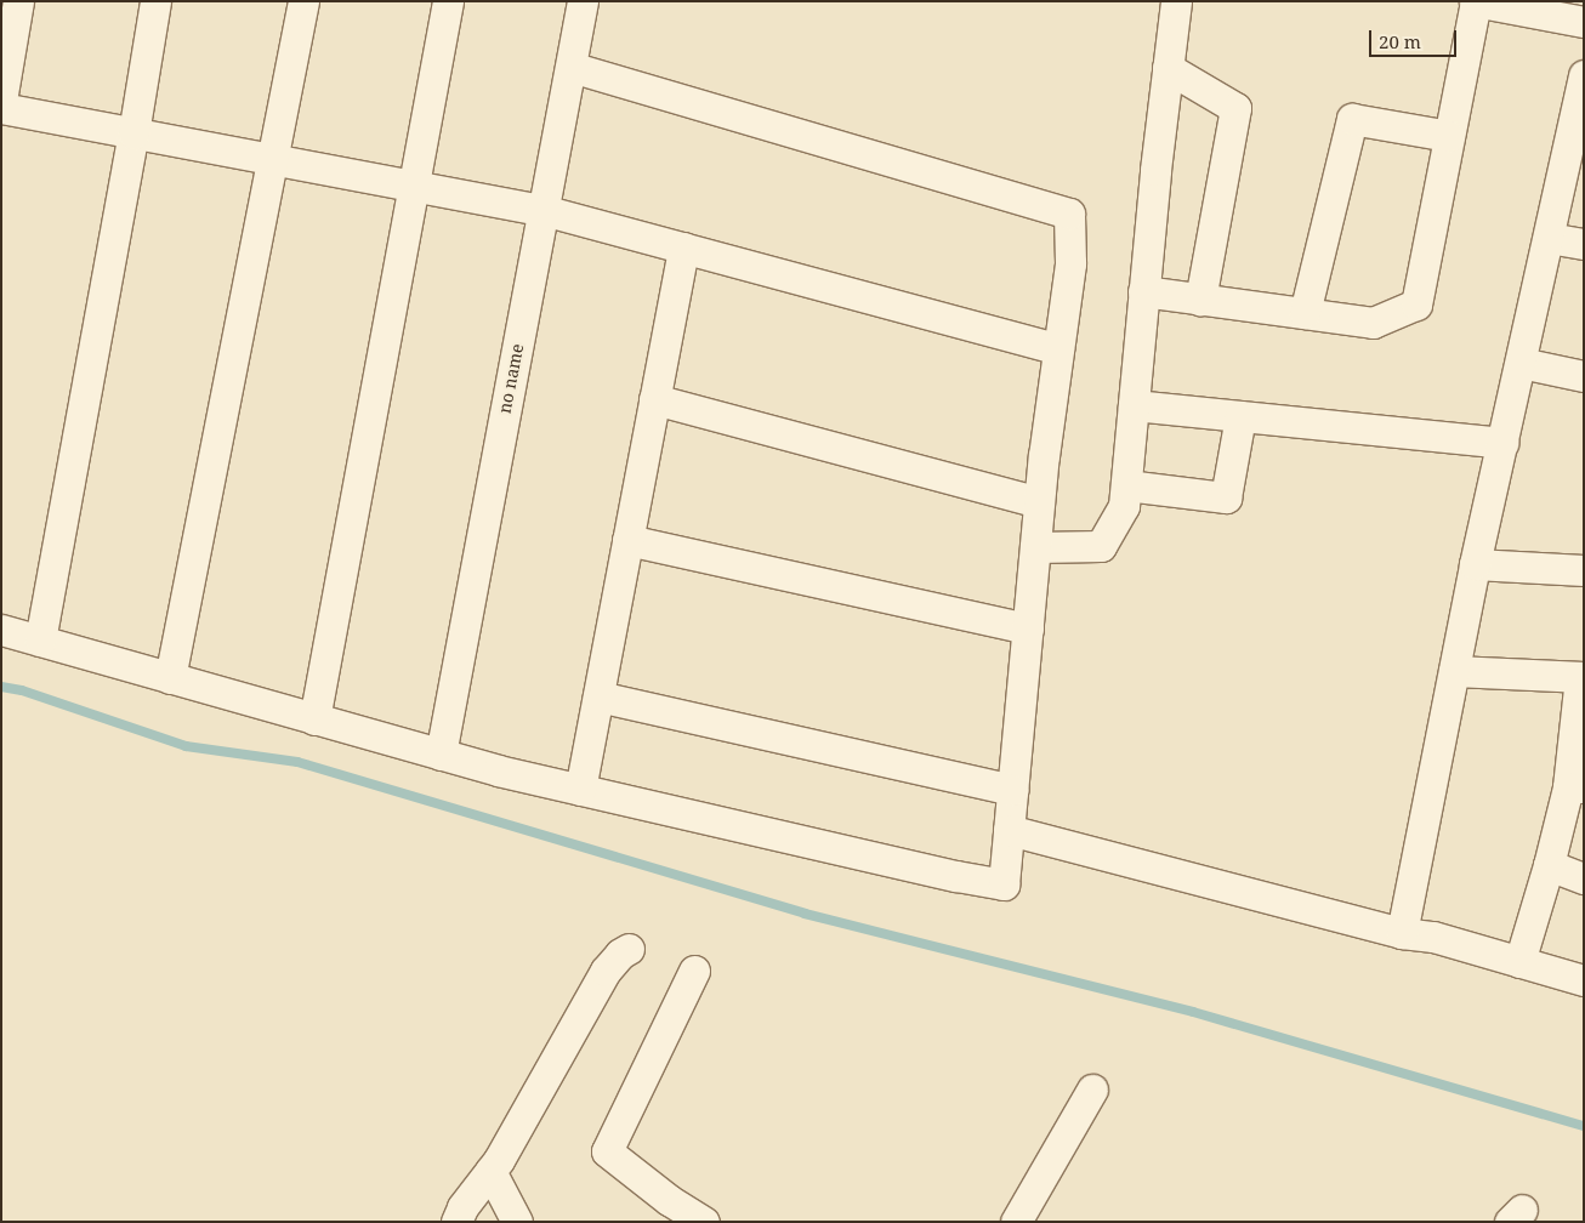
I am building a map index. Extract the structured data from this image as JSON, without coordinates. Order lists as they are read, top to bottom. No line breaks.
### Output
{"streets":{"street":["no name"]},"scale_bar":"20 m"}
